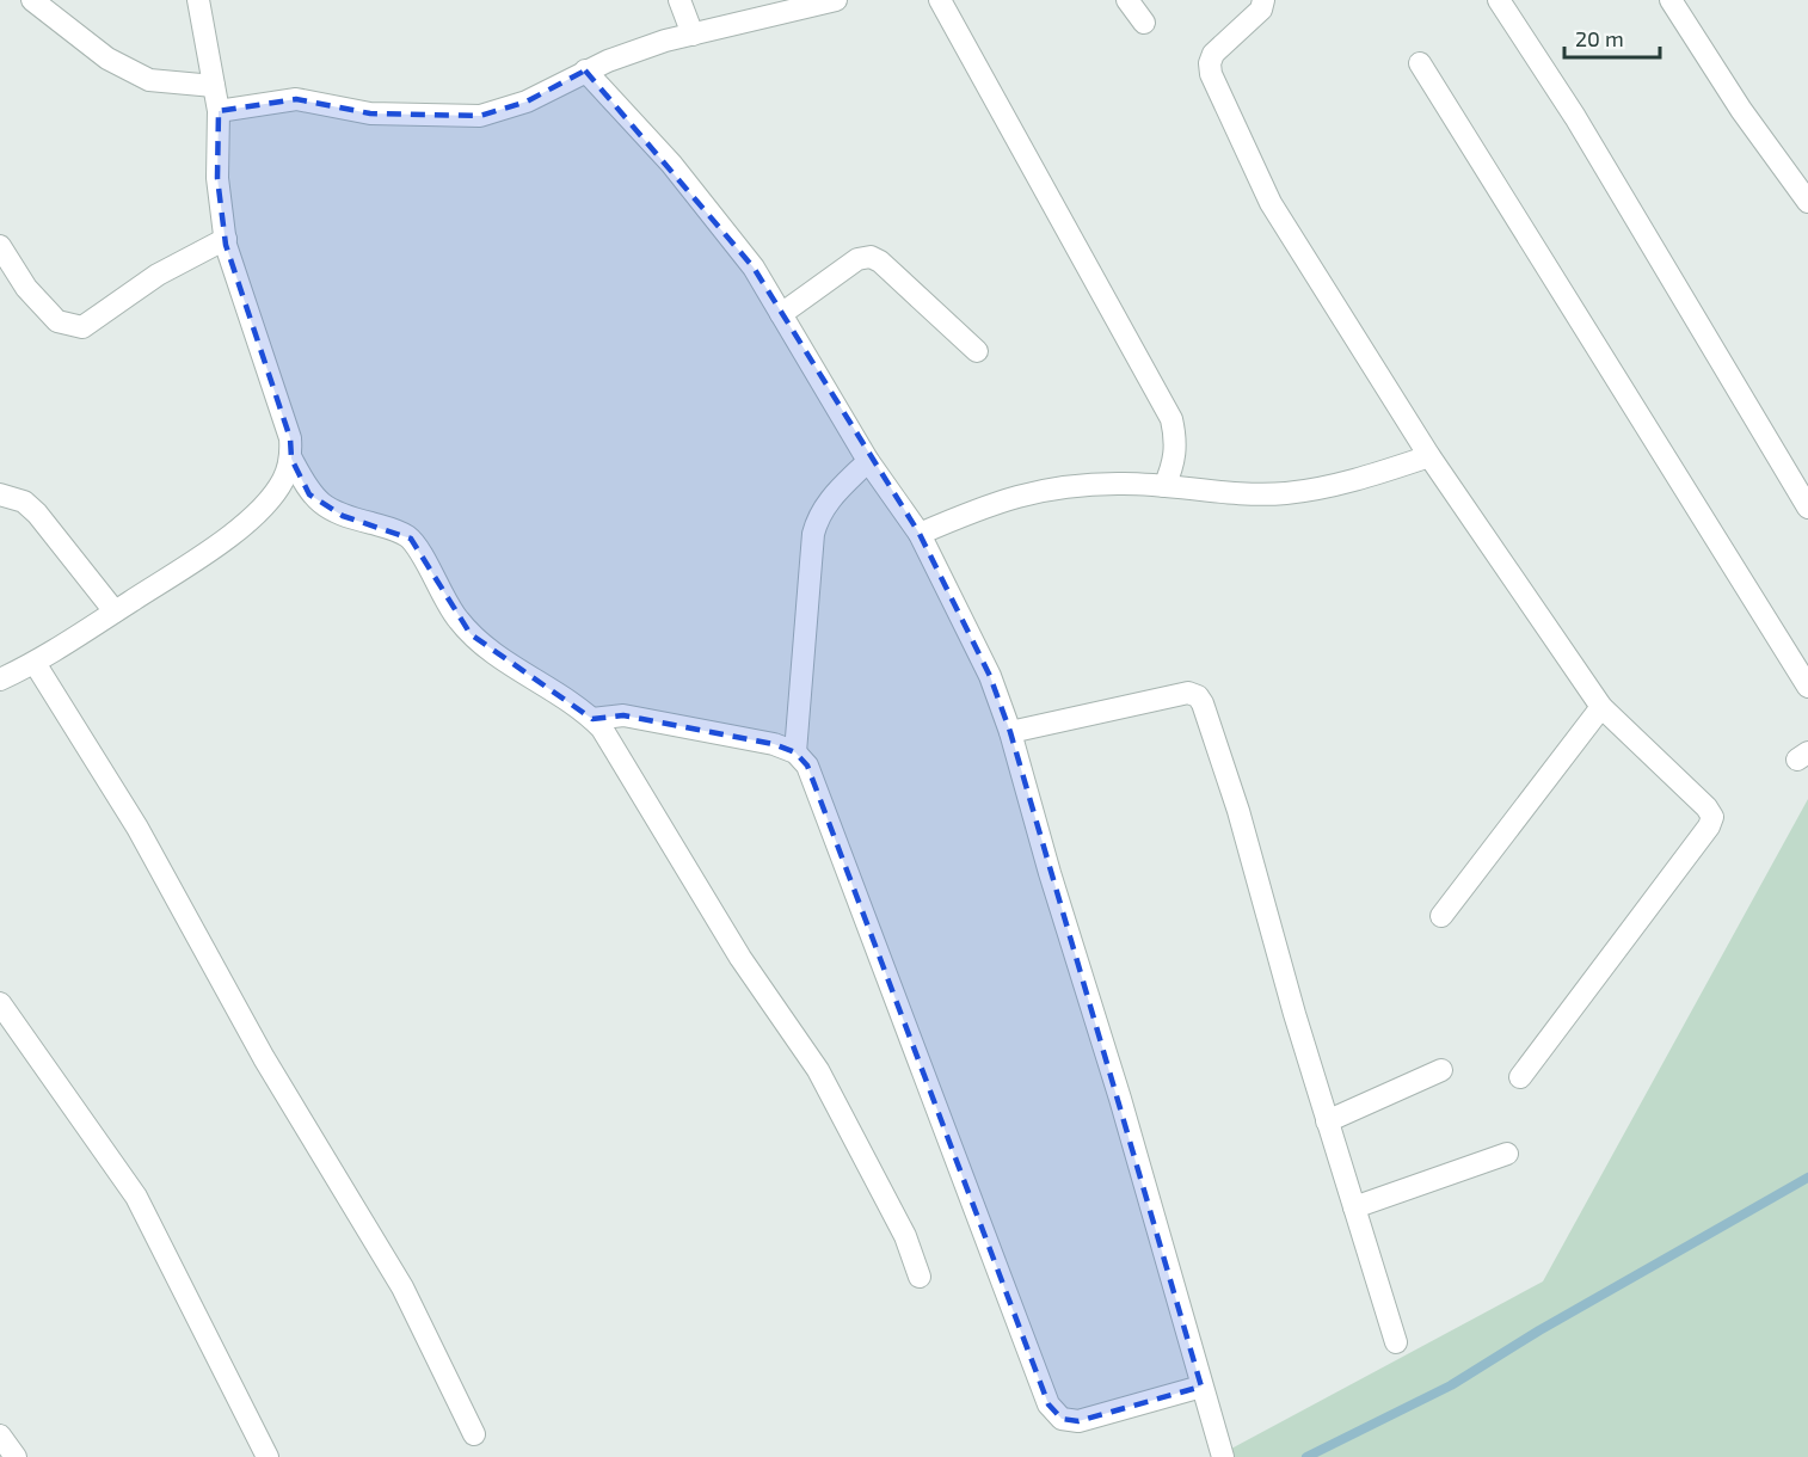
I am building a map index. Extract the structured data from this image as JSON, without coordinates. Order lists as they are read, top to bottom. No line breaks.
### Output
{"scale_bar":"20 m"}
